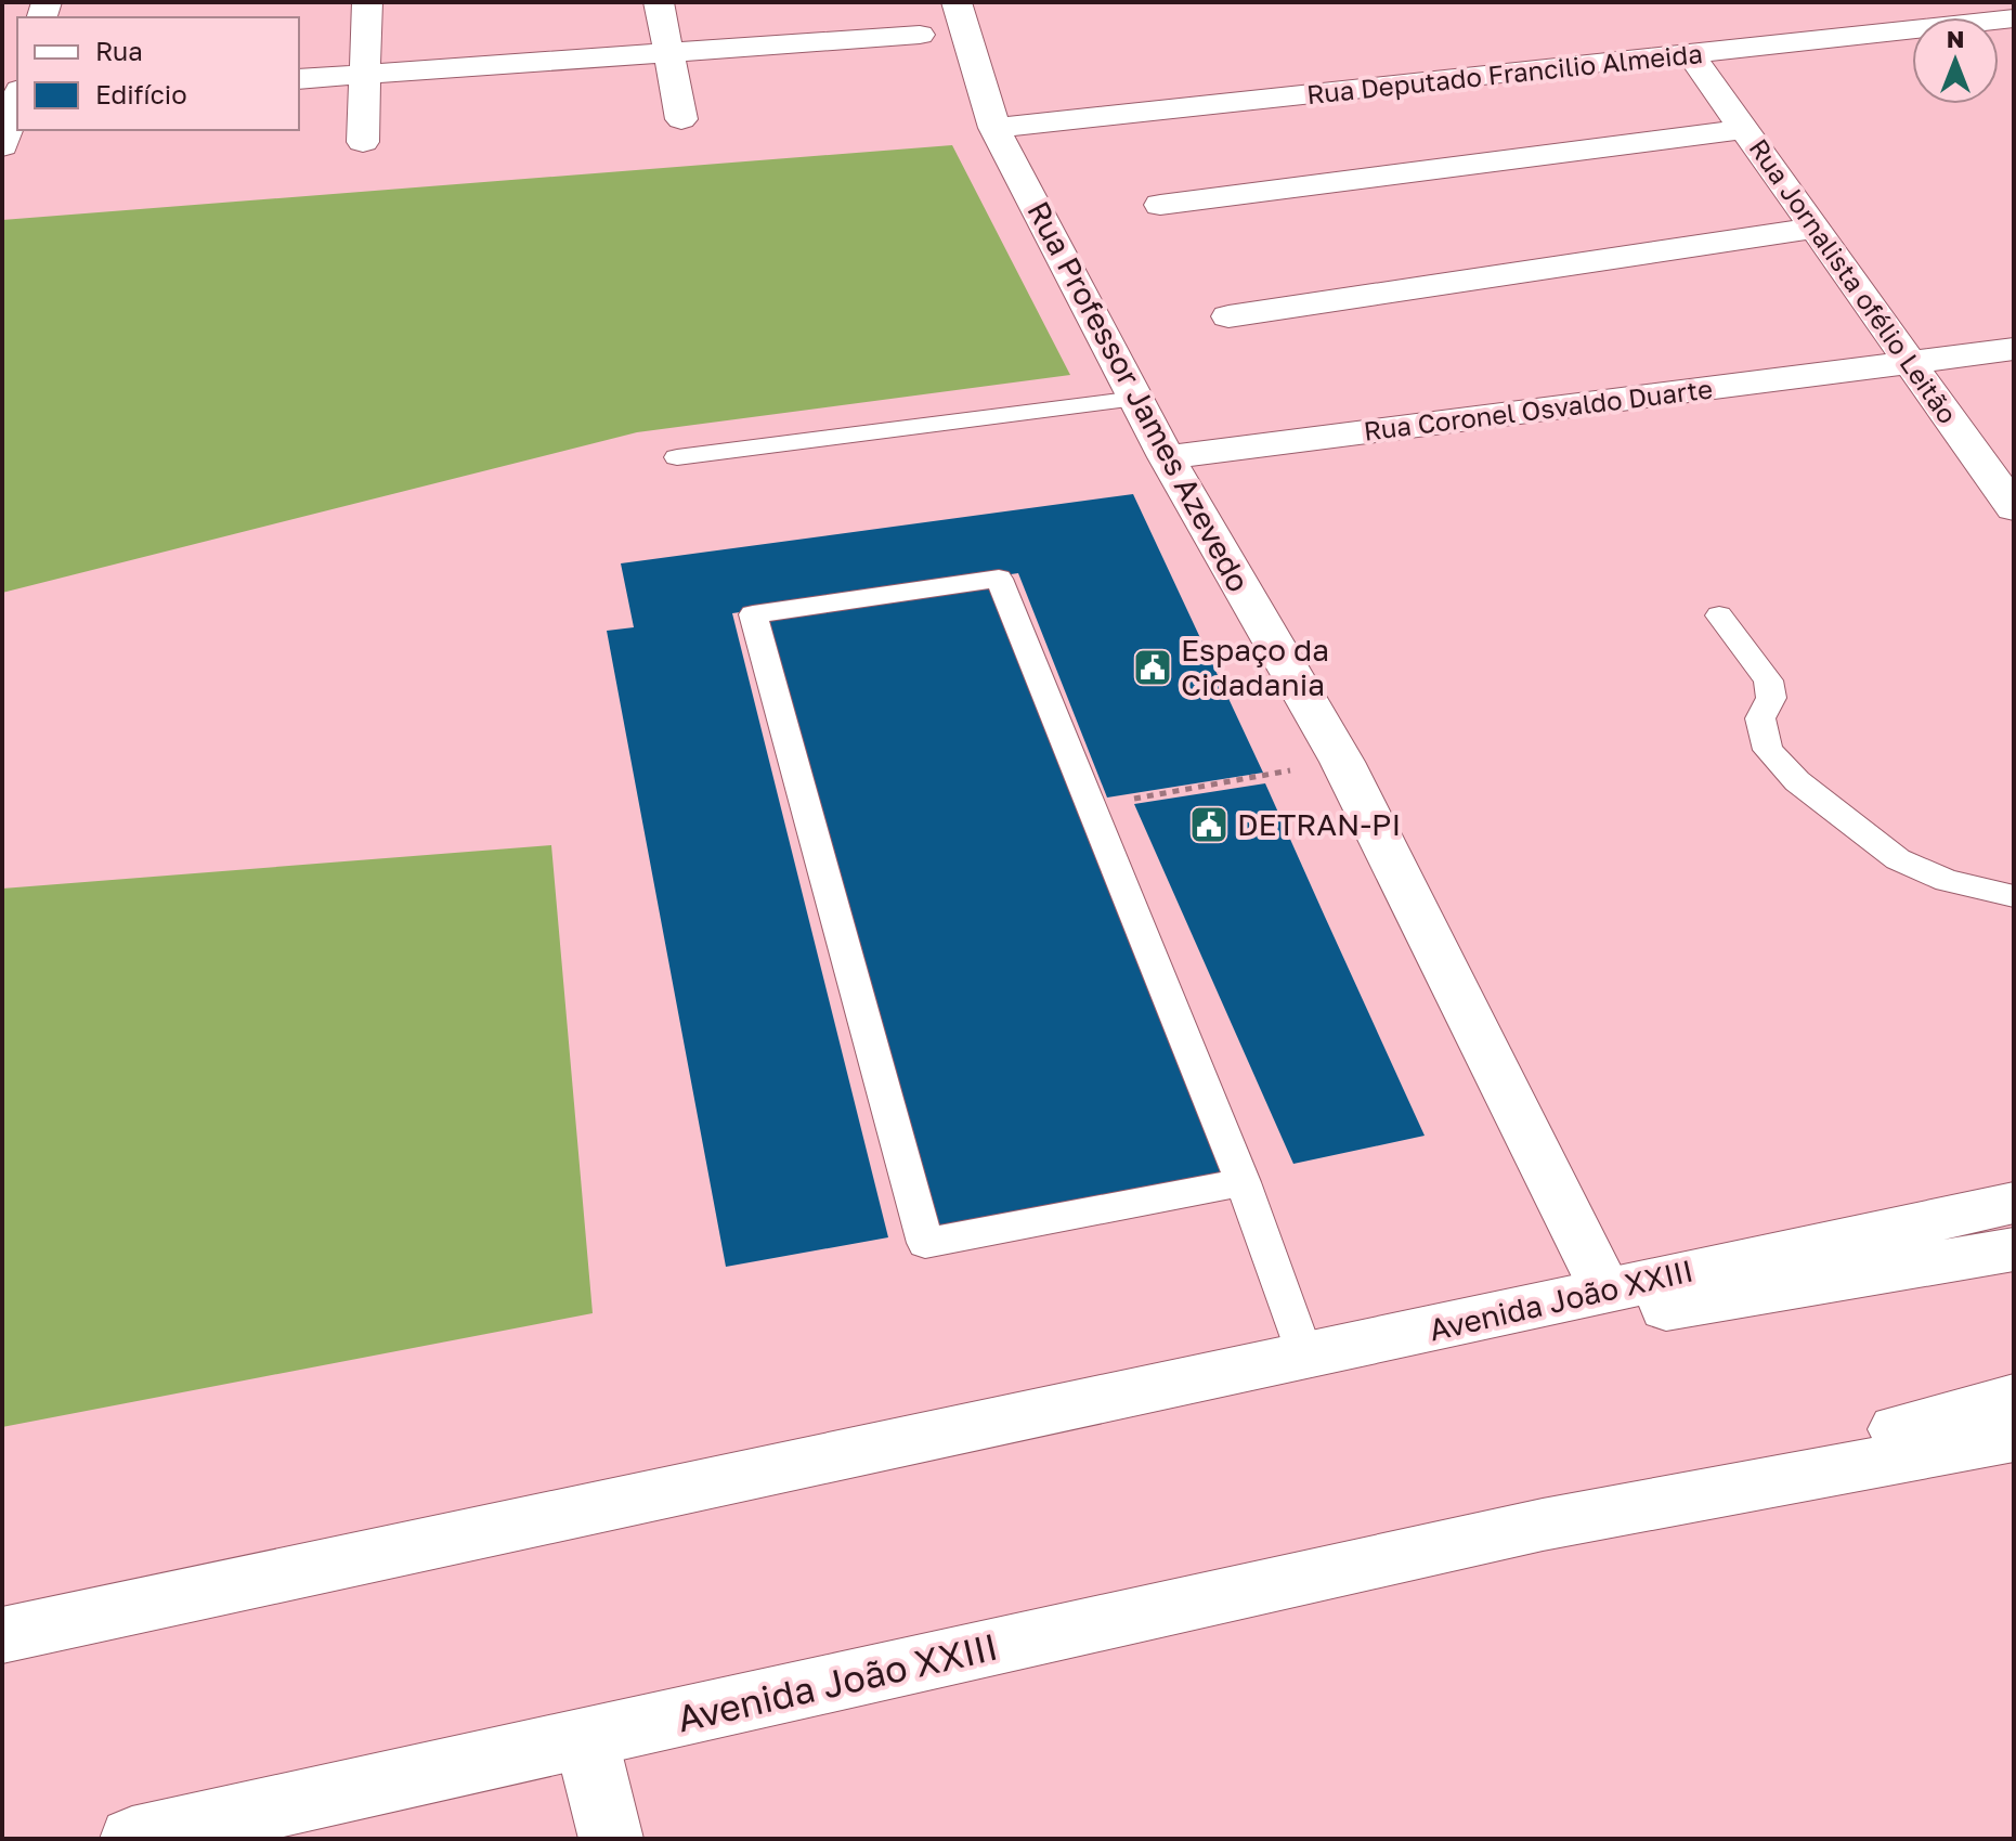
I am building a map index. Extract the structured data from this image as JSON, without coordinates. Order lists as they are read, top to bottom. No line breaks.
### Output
{"streets":{"street":["Rua Deputado Francilio Almeida","Rua Jornalista ofélio Leitão","Rua Professor James Azevedo","Rua Coronel Osvaldo Duarte","Avenida João XXIII"]},"crossings":[["Rua Deputado Francilio Almeida","Rua Jornalista ofélio Leitão"],["Rua Deputado Francilio Almeida","Rua Professor James Azevedo"],["Rua Jornalista ofélio Leitão","Rua Coronel Osvaldo Duarte"],["Rua Professor James Azevedo","Rua Coronel Osvaldo Duarte"],["Rua Professor James Azevedo","Avenida João XXIII"]],"places":{"public building":["Espaço da Cidadania","DETRAN-PI"]},"legend":["Rua","Edifício"],"north":"top"}
